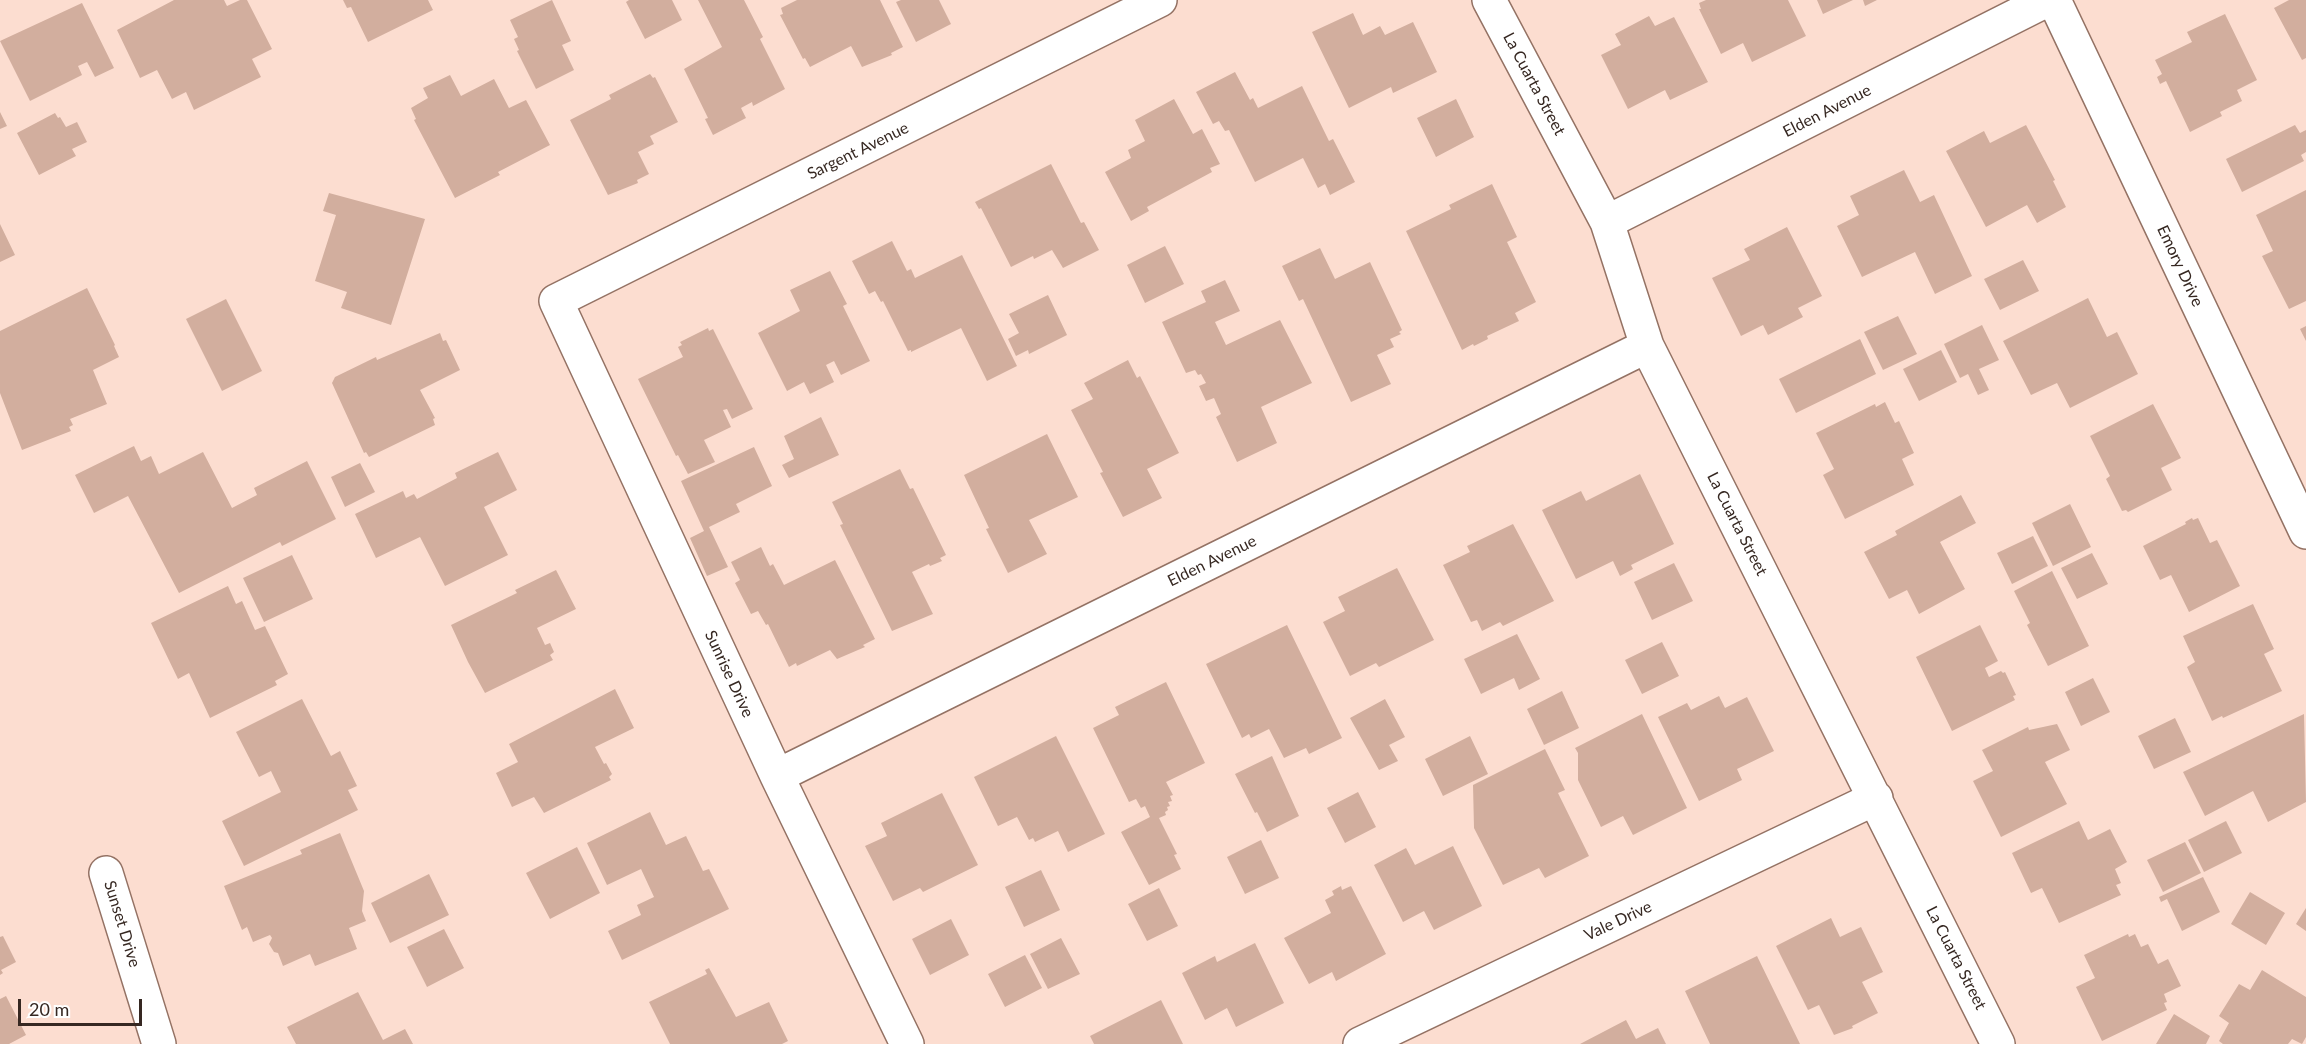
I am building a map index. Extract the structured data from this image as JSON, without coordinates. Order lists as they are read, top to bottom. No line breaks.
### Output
{"streets":{"street":["La Cuarta Street","Elden Avenue","Sargent Avenue","Emory Drive","Sunrise Drive","Vale Drive","Sunset Drive"]},"crossings":[["La Cuarta Street","Elden Avenue"],["La Cuarta Street","Vale Drive"],["Elden Avenue","Sunrise Drive"],["Sargent Avenue","Sunrise Drive"]],"scale_bar":"20 m"}
